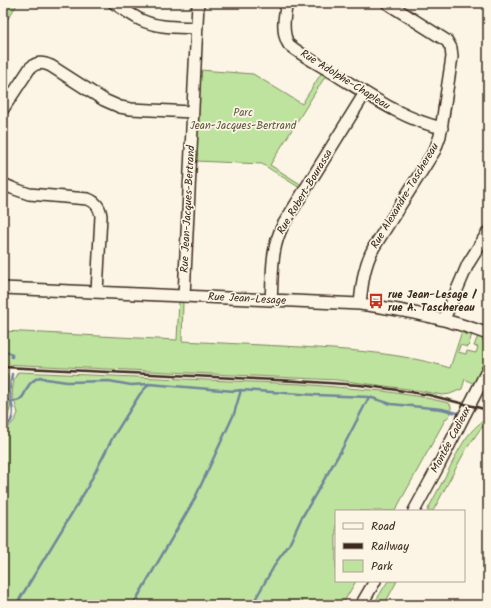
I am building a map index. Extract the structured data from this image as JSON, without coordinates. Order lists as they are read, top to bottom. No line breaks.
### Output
{"streets":{"street":["Rue Adolphe-Chapleau","Rue Robert-Bourassa","Rue Alexandre-Taschereau","Rue Jean-Jacques-Bertrand","Rue Jean-Lesage","Montée Cadieux"]},"crossings":[["Rue Adolphe-Chapleau","Rue Robert-Bourassa"],["Rue Adolphe-Chapleau","Rue Alexandre-Taschereau"],["Rue Robert-Bourassa","Rue Jean-Lesage"],["Rue Alexandre-Taschereau","Rue Jean-Lesage"],["Rue Jean-Jacques-Bertrand","Rue Jean-Lesage"]],"parks":["Parc Jean-Jacques-Bertrand"],"places":{"bus stop":["rue Jean-Lesage / rue A. Taschereau"]},"legend":["Road","Railway","Park"]}
